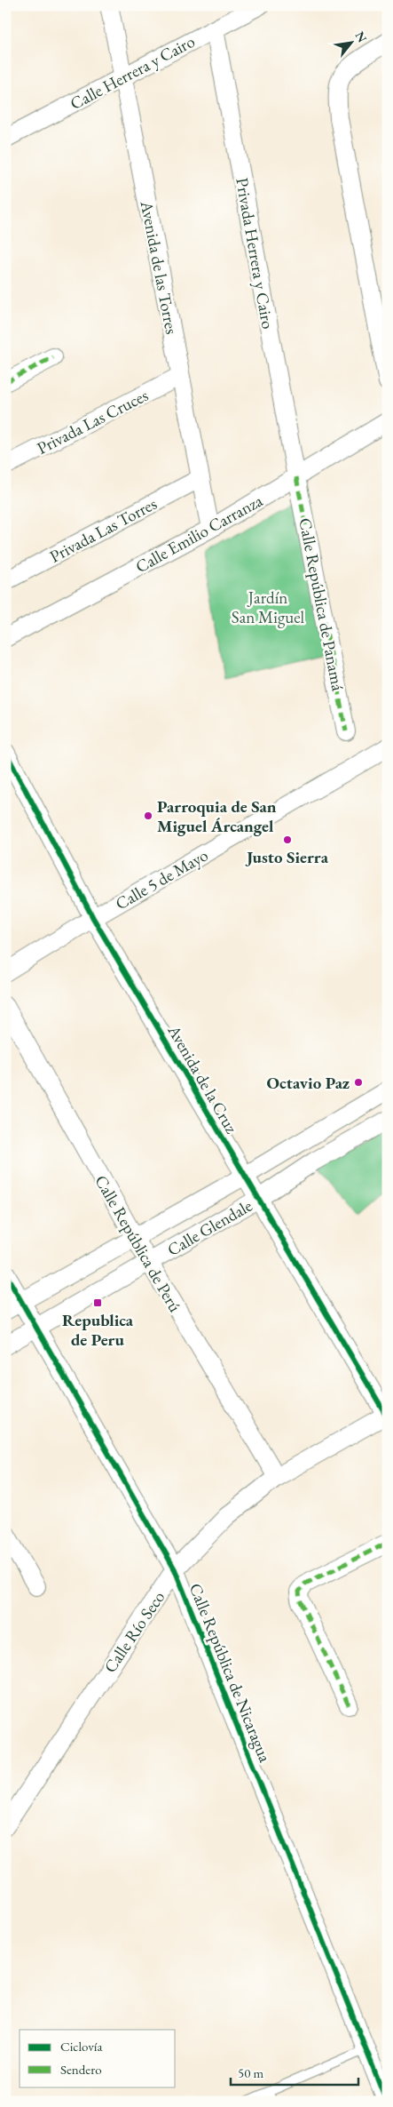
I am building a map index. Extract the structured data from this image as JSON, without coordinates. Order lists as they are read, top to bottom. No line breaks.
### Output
{"streets":{"street":["Calle Herrera y Cairo","Privada Herrera y Cairo","Avenida de las Torres","Privada Las Cruces","Privada Las Torres","Calle Emilio Carranza","Calle República de Panamá","Calle 5 de Mayo","Avenida de la Cruz","Calle Glendale","Calle República de Perú","Calle Río Seco","Calle República de Nicaragua"]},"crossings":[["Calle Herrera y Cairo","Privada Herrera y Cairo"],["Calle Herrera y Cairo","Avenida de las Torres"],["Privada Herrera y Cairo","Calle Emilio Carranza"],["Privada Herrera y Cairo","Calle República de Panamá"],["Avenida de las Torres","Privada Las Cruces"],["Avenida de las Torres","Privada Las Torres"],["Avenida de las Torres","Calle Emilio Carranza"],["Calle Emilio Carranza","Calle República de Panamá"],["Calle 5 de Mayo","Avenida de la Cruz"],["Avenida de la Cruz","Calle Glendale"],["Avenida de la Cruz","Calle Río Seco"],["Calle Glendale","Calle República de Perú"],["Calle Glendale","Calle República de Nicaragua"],["Calle República de Perú","Calle Río Seco"],["Calle Río Seco","Calle República de Nicaragua"]],"parks":["Jardín San Miguel"],"places":{"other":["Parroquia de San Miguel Árcangel","Justo Sierra","Octavio Paz"],"transit":["Republica de Peru"]},"legend":["Ciclovía","Sendero"],"scale_bar":"50 m","north":"top right"}
